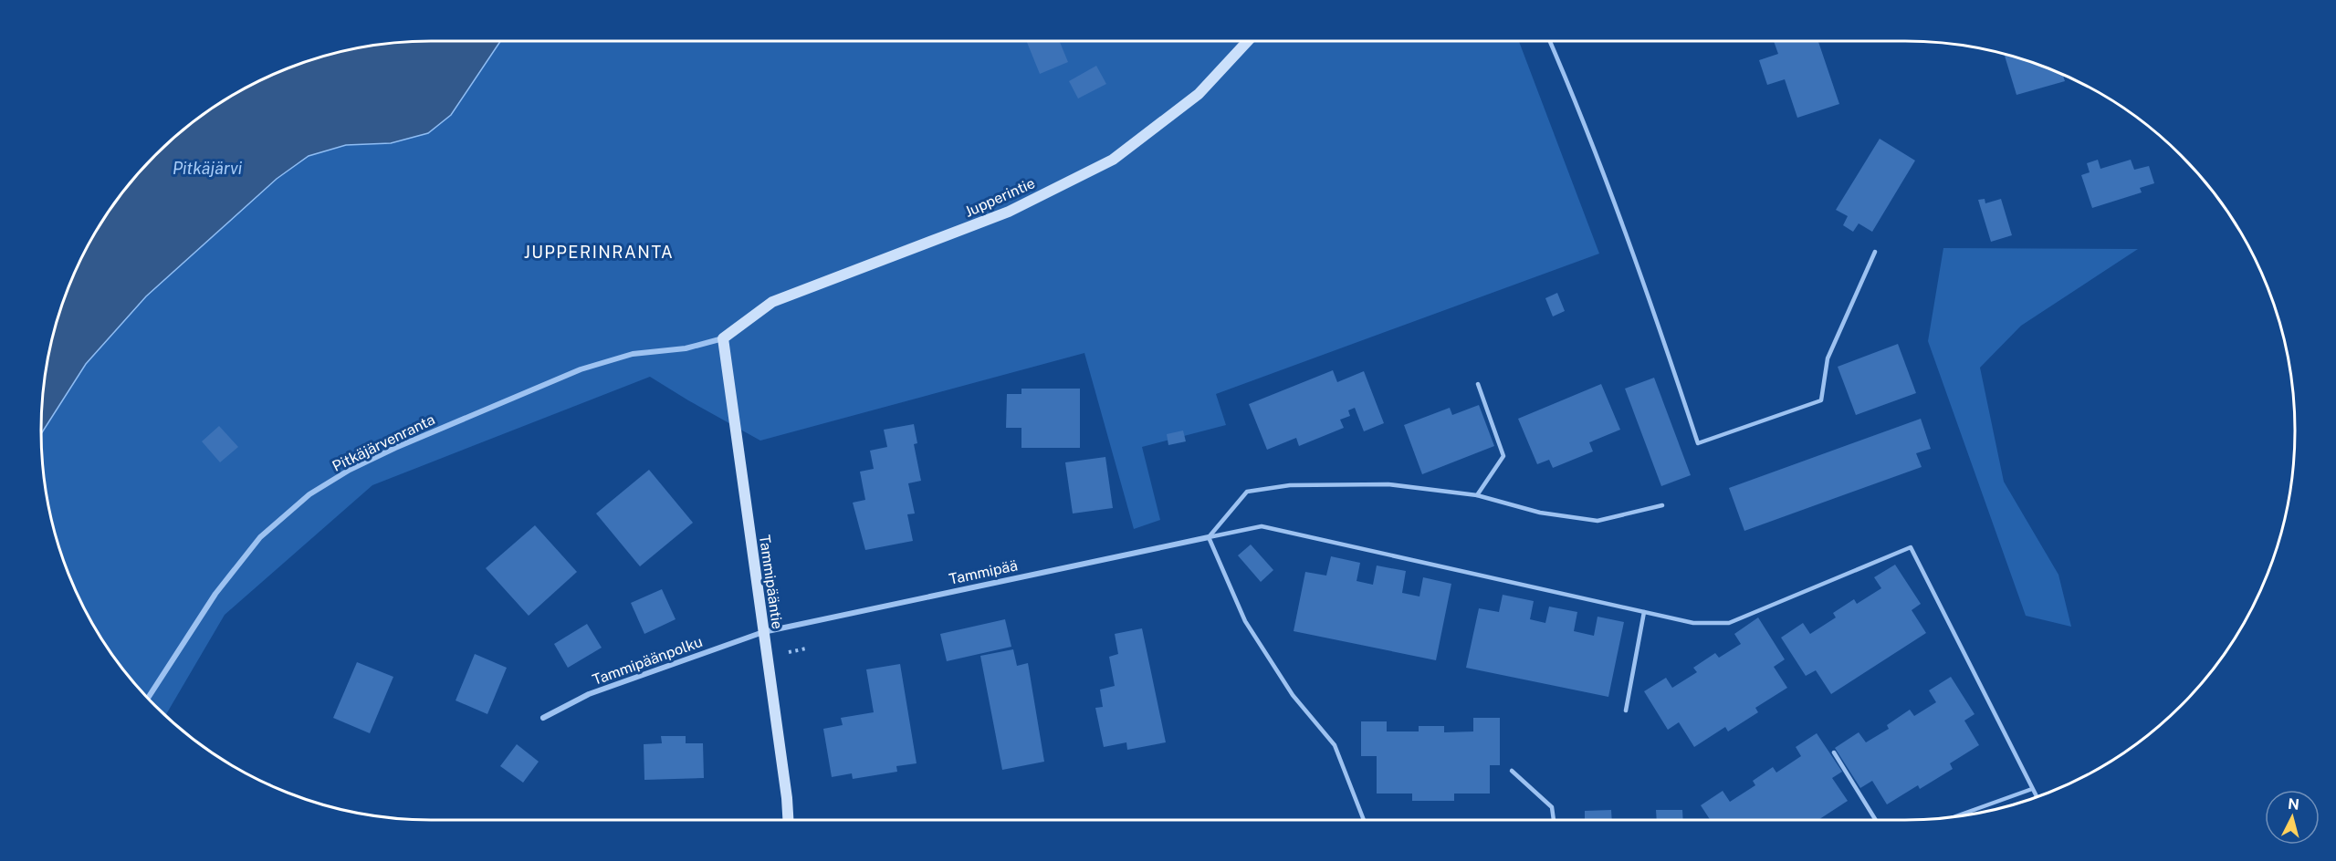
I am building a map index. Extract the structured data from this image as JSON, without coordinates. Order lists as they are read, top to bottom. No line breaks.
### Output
{"streets":{"street":["Jupperintie","Pitkäjärvenranta","Tammipää","Tammipääntie","Tammipäänpolku"]},"crossings":[["Jupperintie","Pitkäjärvenranta"],["Jupperintie","Tammipääntie"],["Pitkäjärvenranta","Tammipääntie"],["Tammipää","Tammipääntie"],["Tammipää","Tammipäänpolku"],["Tammipääntie","Tammipäänpolku"]],"districts":["JUPPERINRANTA"],"water":["Pitkäjärvi"],"north":"top"}
